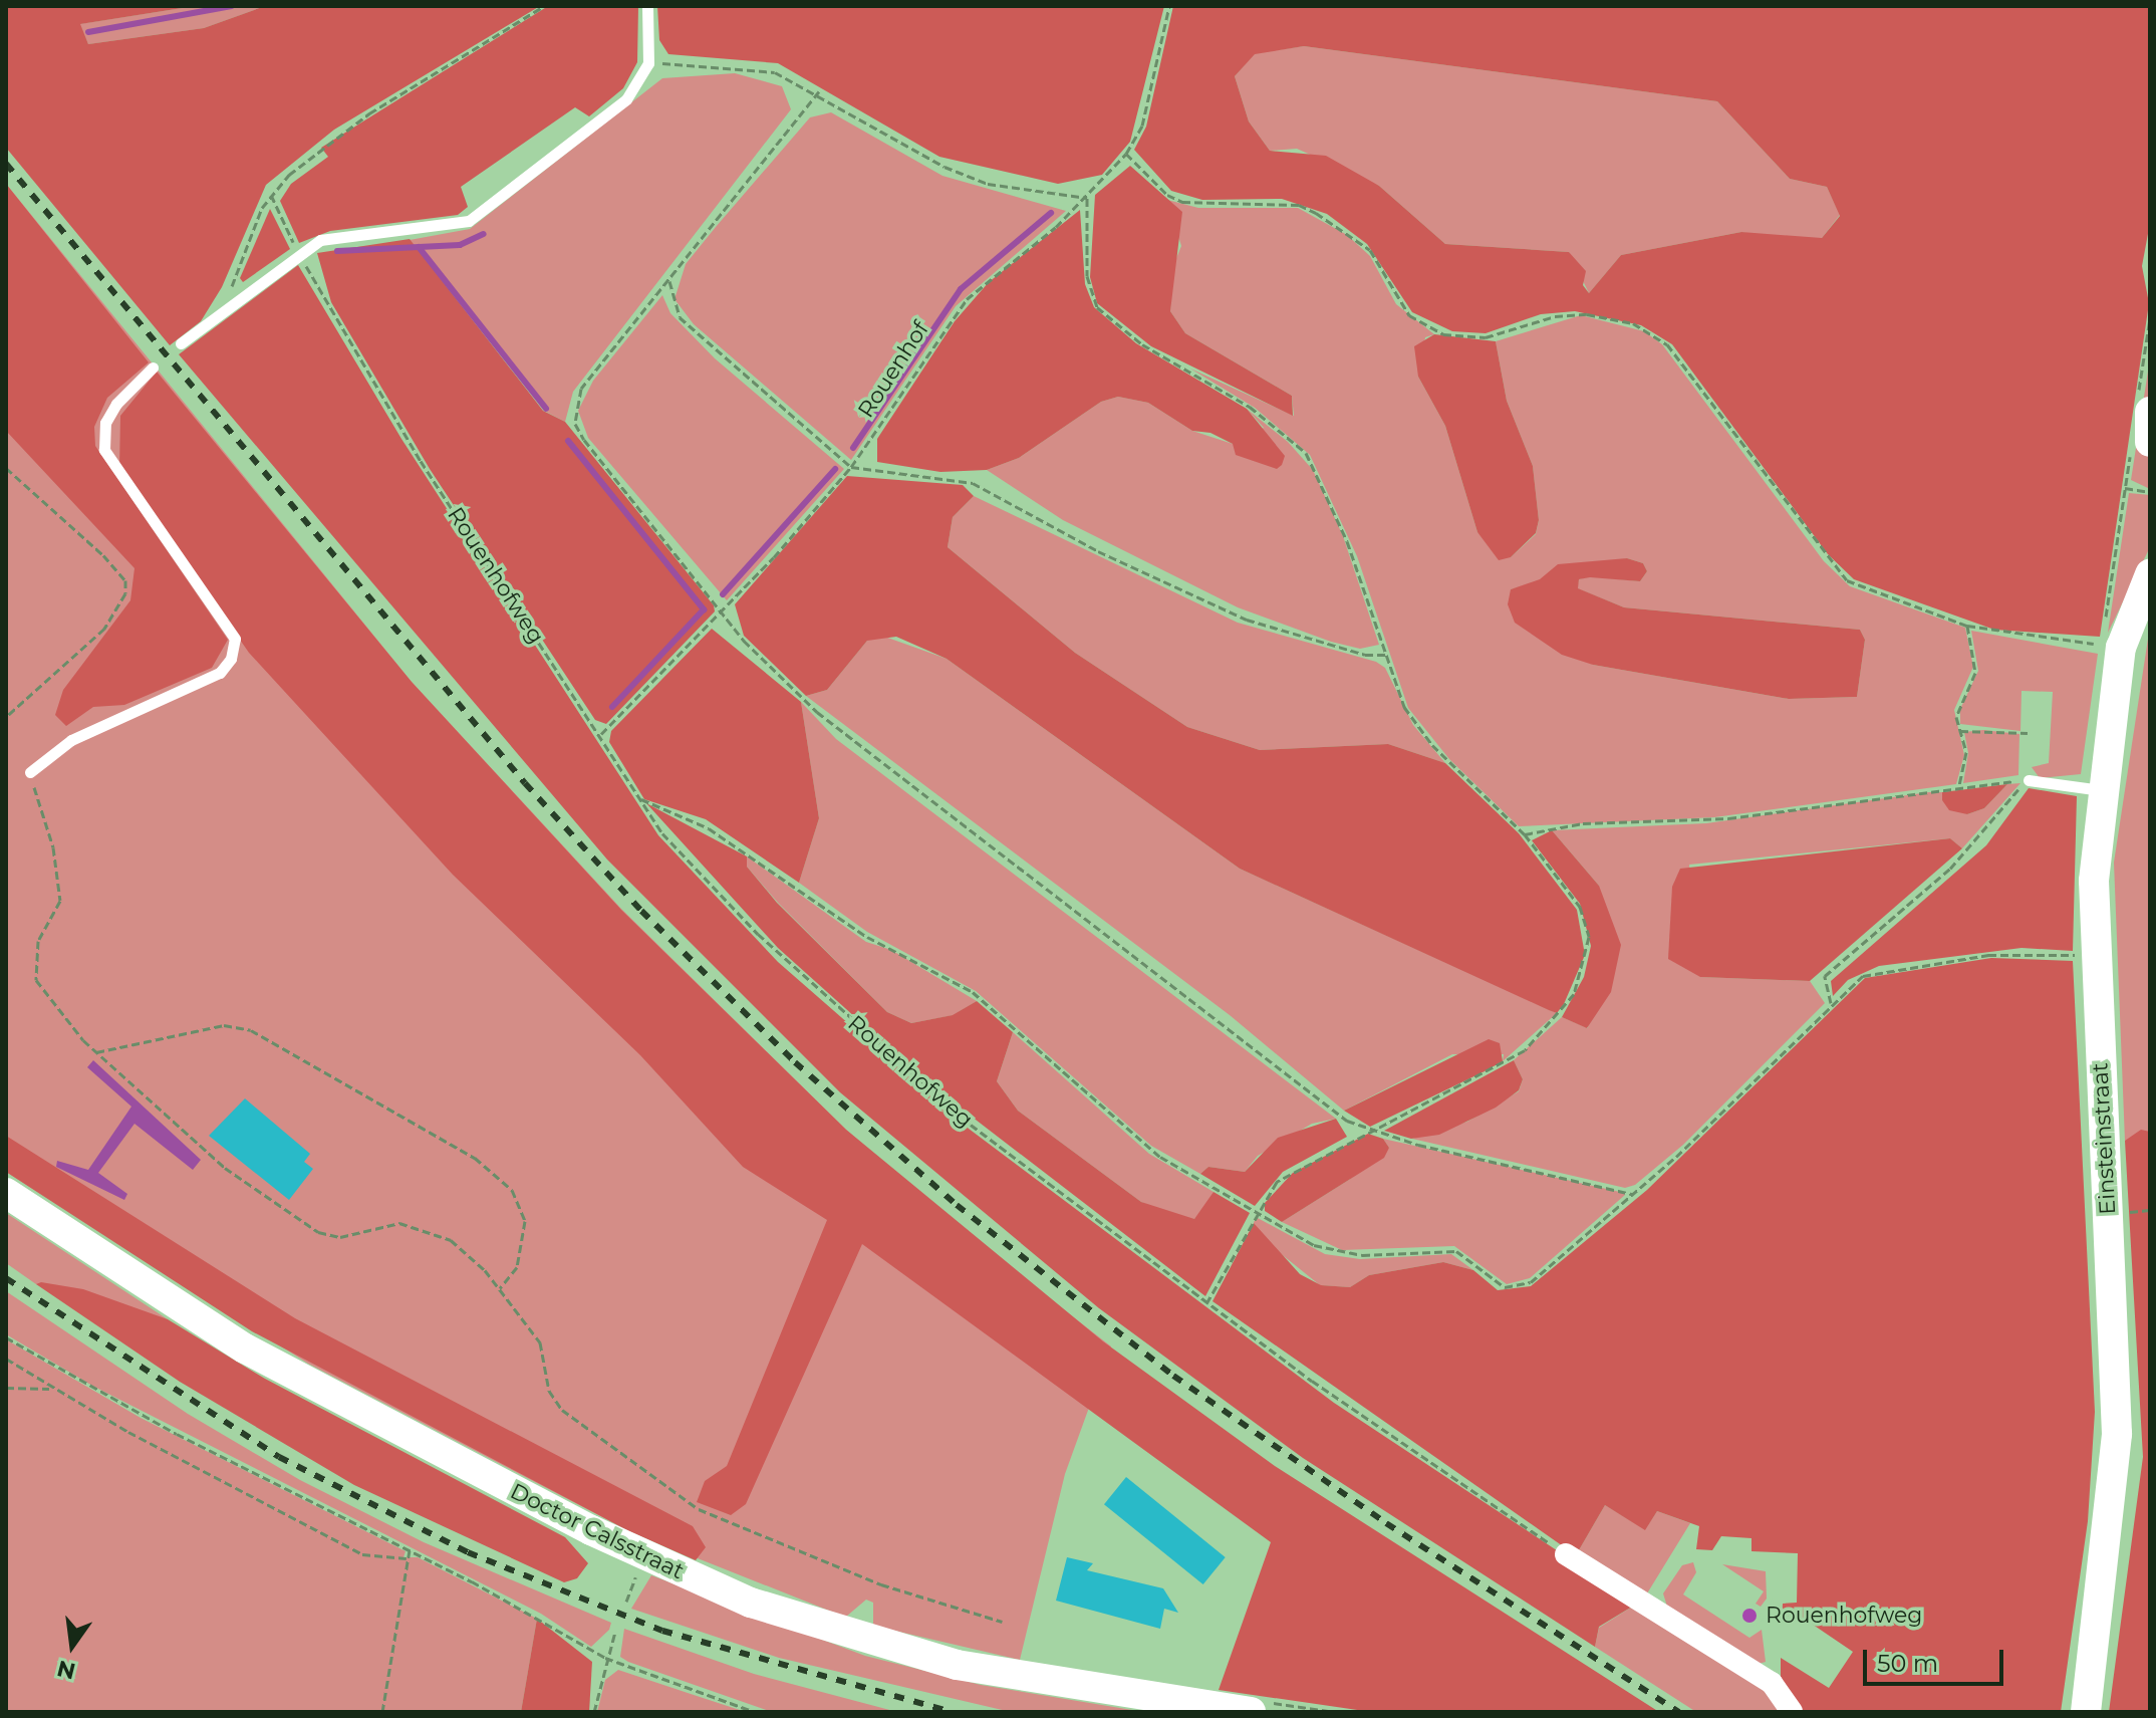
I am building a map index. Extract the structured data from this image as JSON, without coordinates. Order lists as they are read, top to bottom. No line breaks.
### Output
{"streets":{"street":["Einsteinstraat","Doctor Calsstraat"],"path":["Rouenhof","Rouenhofweg"]},"crossings":[["Rouenhof","Rouenhofweg"]],"places":["Rouenhofweg"],"scale_bar":"50 m","north":"bottom"}
